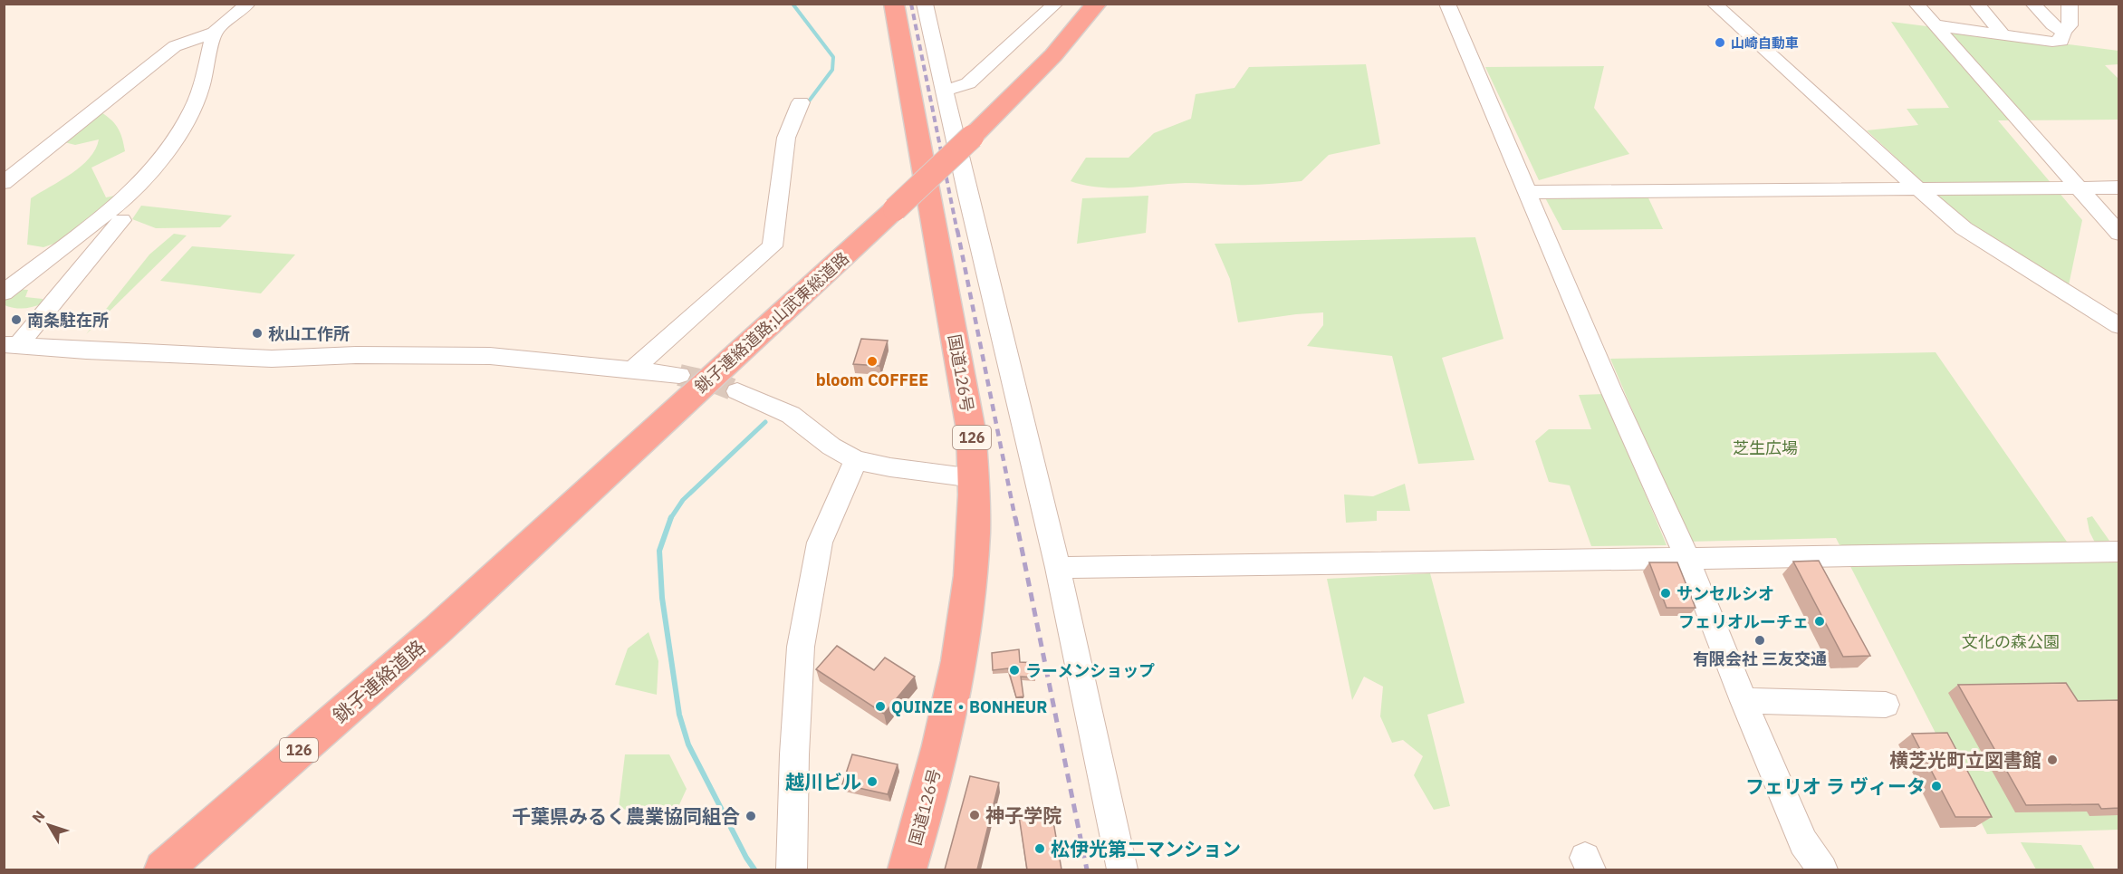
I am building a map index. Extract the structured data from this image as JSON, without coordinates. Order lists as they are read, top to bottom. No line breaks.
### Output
{"streets":{"highway":["銚子連絡道路;山武東総道路","国道126号","126","銚子連絡道路"]},"crossings":[["銚子連絡道路;山武東総道路","銚子連絡道路"]],"parks":["芝生広場","文化の森公園"],"places":["山崎自動車","南条駐在所","秋山工作所","bloom COFFEE","サンセルシオ","フェリオルーチェ","有限会社 三友交通","ラーメンショップ","QUINZE・BONHEUR","横芝光町立図書館","越川ビル","フェリオ ラ ヴィータ","神子学院","千葉県みるく農業協同組合","松伊光第二マンション"],"north":"top left"}
